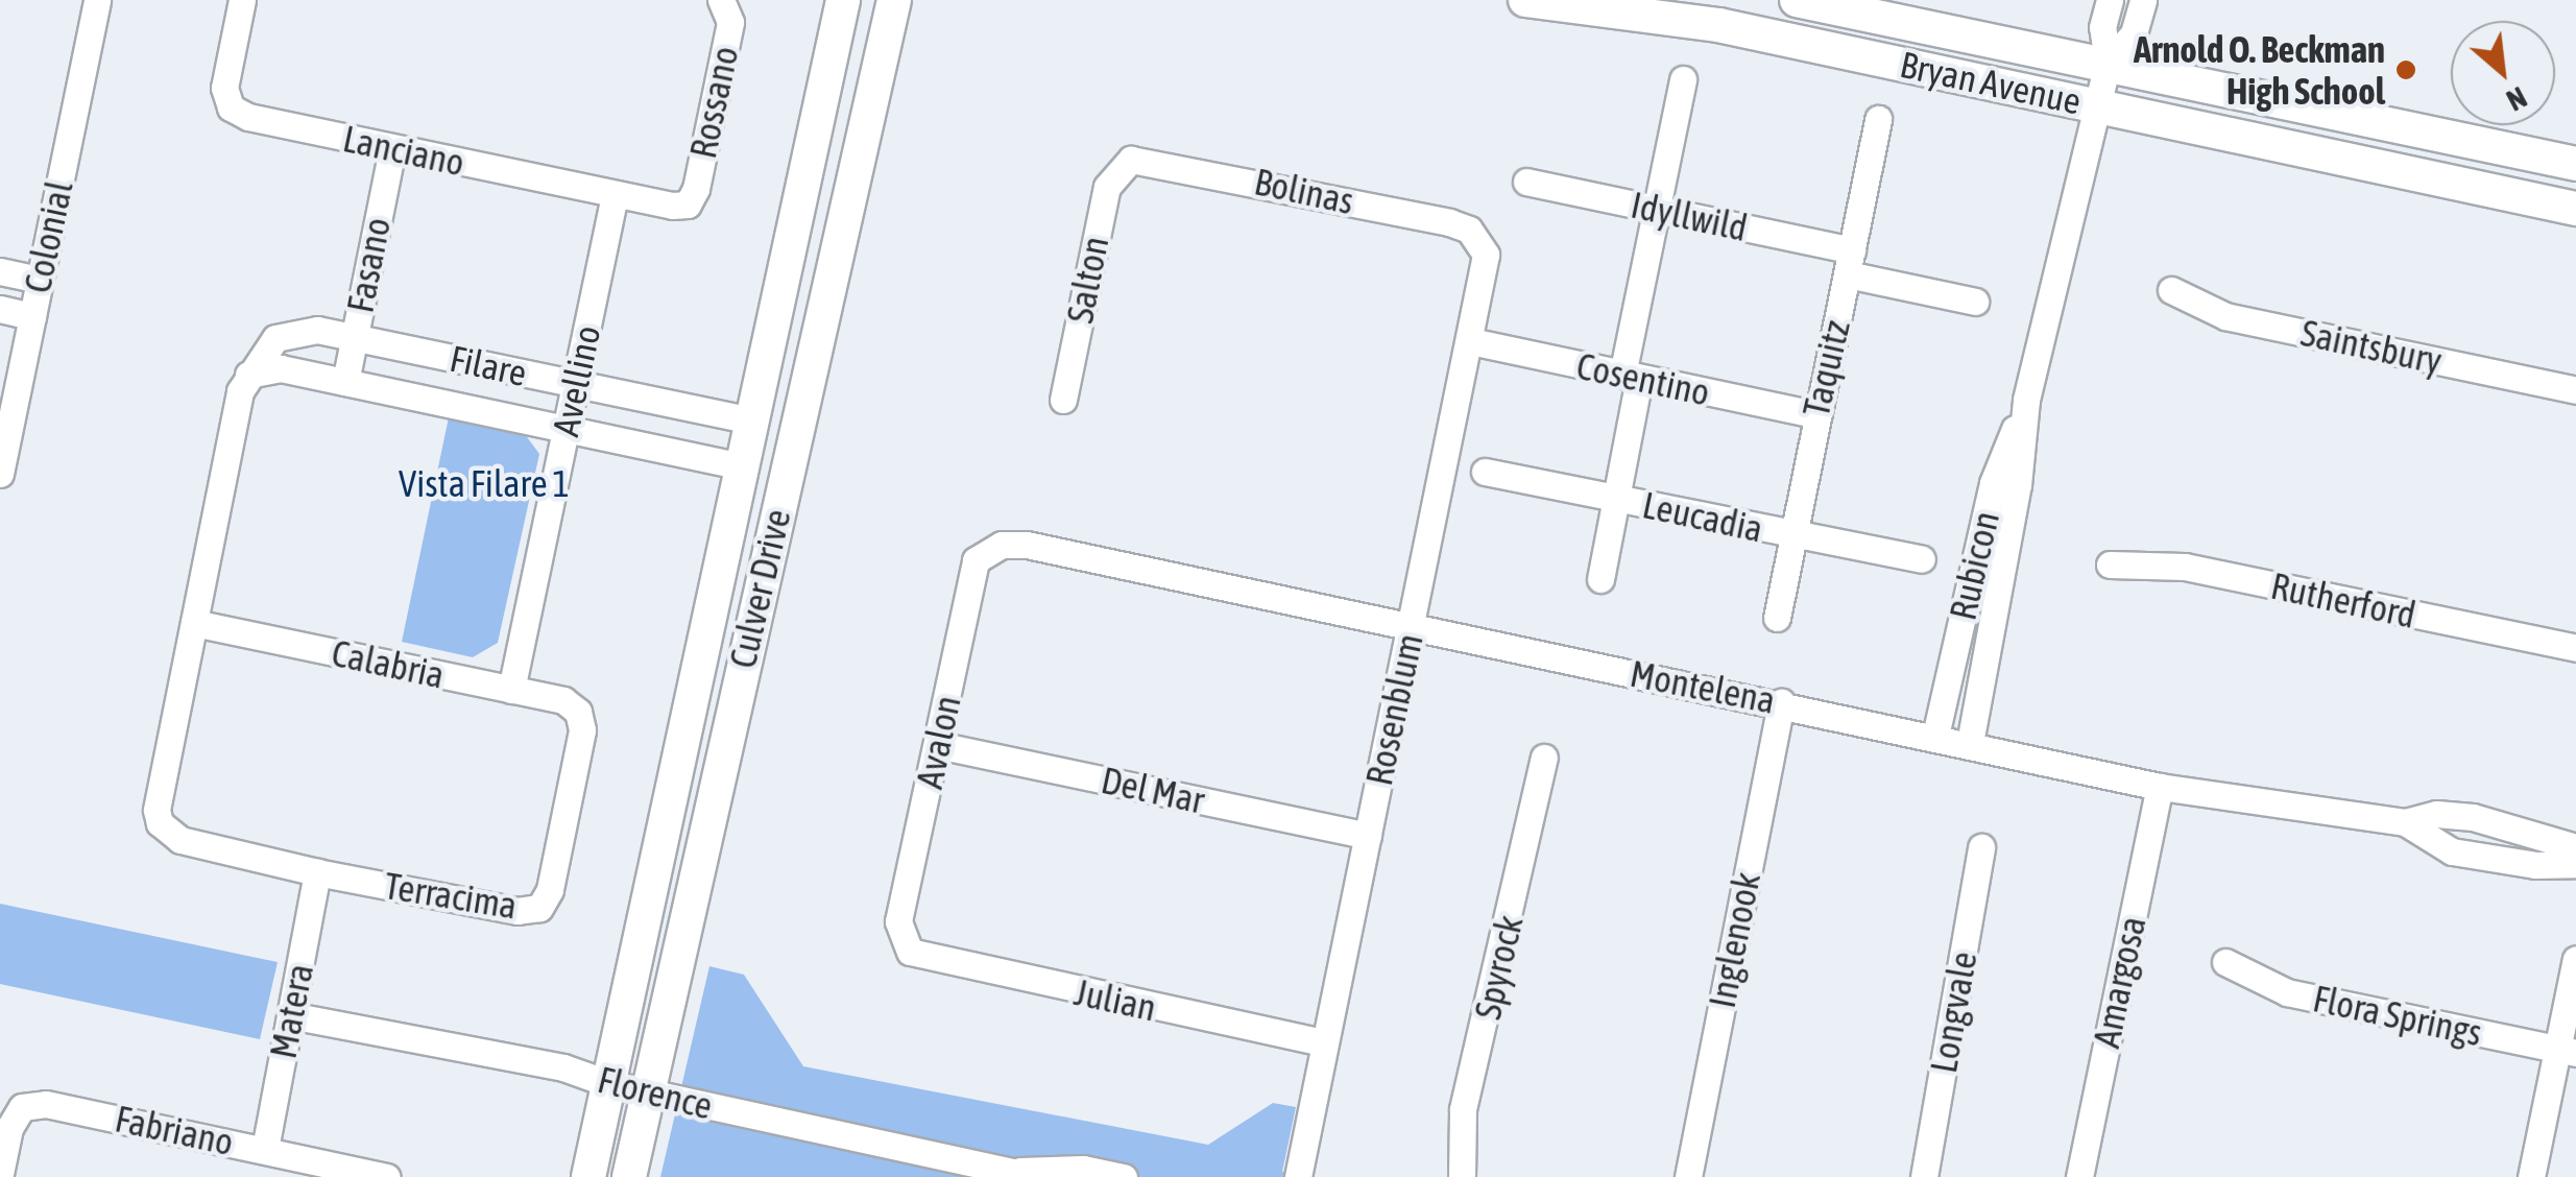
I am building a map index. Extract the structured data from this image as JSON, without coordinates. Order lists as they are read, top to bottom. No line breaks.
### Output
{"streets":{"main road":["Bryan Avenue","Culver Drive"],"street":["Rossano","Lanciano","Bolinas","Idyllwild","Colonial","Fasano","Salton","Saintsbury","Filare","Taquitz","Cosentino","Avellino","Leucadia","Rubicon","Rutherford","Calabria","Montelena","Rosenblum","Avalon","Del Mar","Terracima","Inglenook","Spyrock","Amargosa","Julian","Matera","Longvale","Flora Springs","Florence","Fabriano"]},"crossings":[["Bryan Avenue","Rubicon"],["Rossano","Lanciano"],["Lanciano","Fasano"],["Lanciano","Avellino"],["Bolinas","Salton"],["Bolinas","Rosenblum"],["Idyllwild","Taquitz"],["Fasano","Filare"],["Filare","Avellino"],["Filare","Culver Drive"],["Taquitz","Cosentino"],["Taquitz","Leucadia"],["Cosentino","Rosenblum"],["Avellino","Calabria"],["Rubicon","Montelena"],["Culver Drive","Florence"],["Calabria","Terracima"],["Montelena","Rosenblum"],["Montelena","Avalon"],["Montelena","Inglenook"],["Montelena","Amargosa"],["Rosenblum","Del Mar"],["Rosenblum","Julian"],["Avalon","Del Mar"],["Avalon","Julian"],["Terracima","Matera"],["Matera","Florence"],["Matera","Fabriano"]],"parks":["Vista Filare 1"],"places":["Arnold O. Beckman High School"],"north":"bottom right"}
